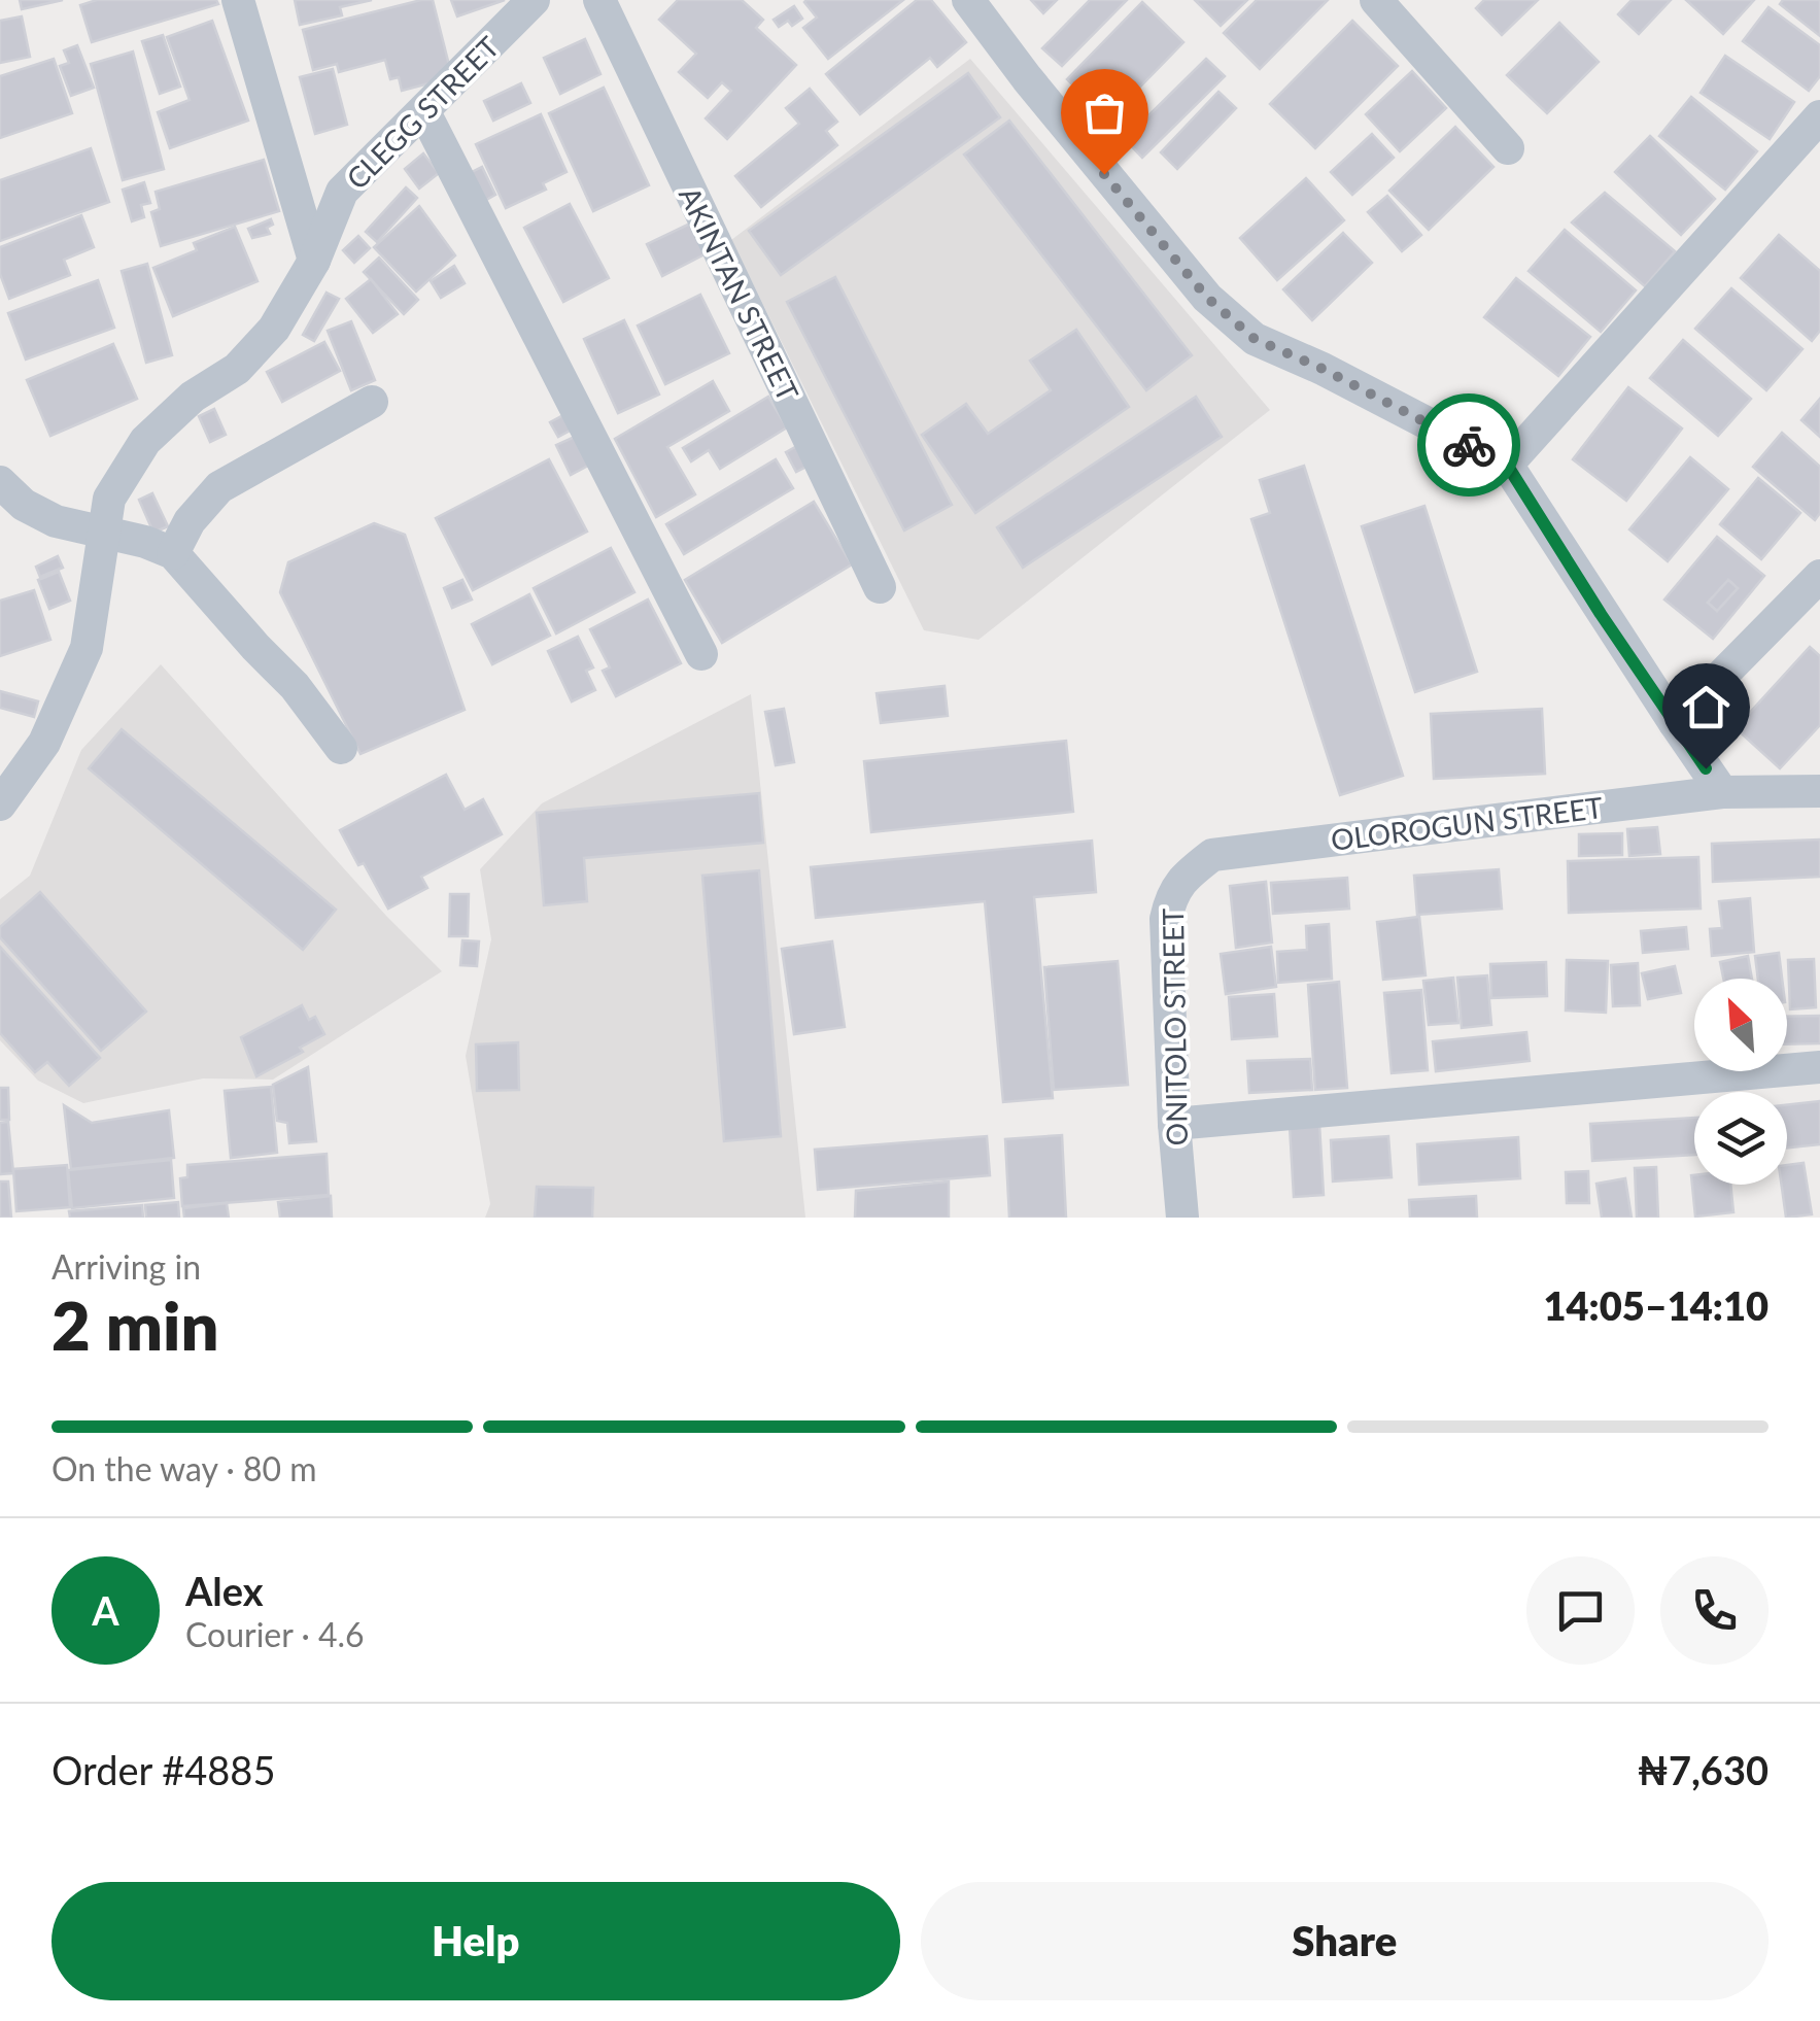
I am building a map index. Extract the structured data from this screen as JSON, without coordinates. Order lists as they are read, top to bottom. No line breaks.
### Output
{"streets":{"street":["CLEGG STREET","AKINTAN STREET","OLOROGUN STREET","ONITOLO STREET"]},"crossings":[["OLOROGUN STREET","ONITOLO STREET"]],"north":"top left","page":{"heading":["2 min","Arriving in","14:05–14:10"],"panel":["Alex","Courier · 4.6","Order #4885","₦7,630"],"bar":"On the way · 80 m","round":"A","buttons":["Help","Share"]}}
